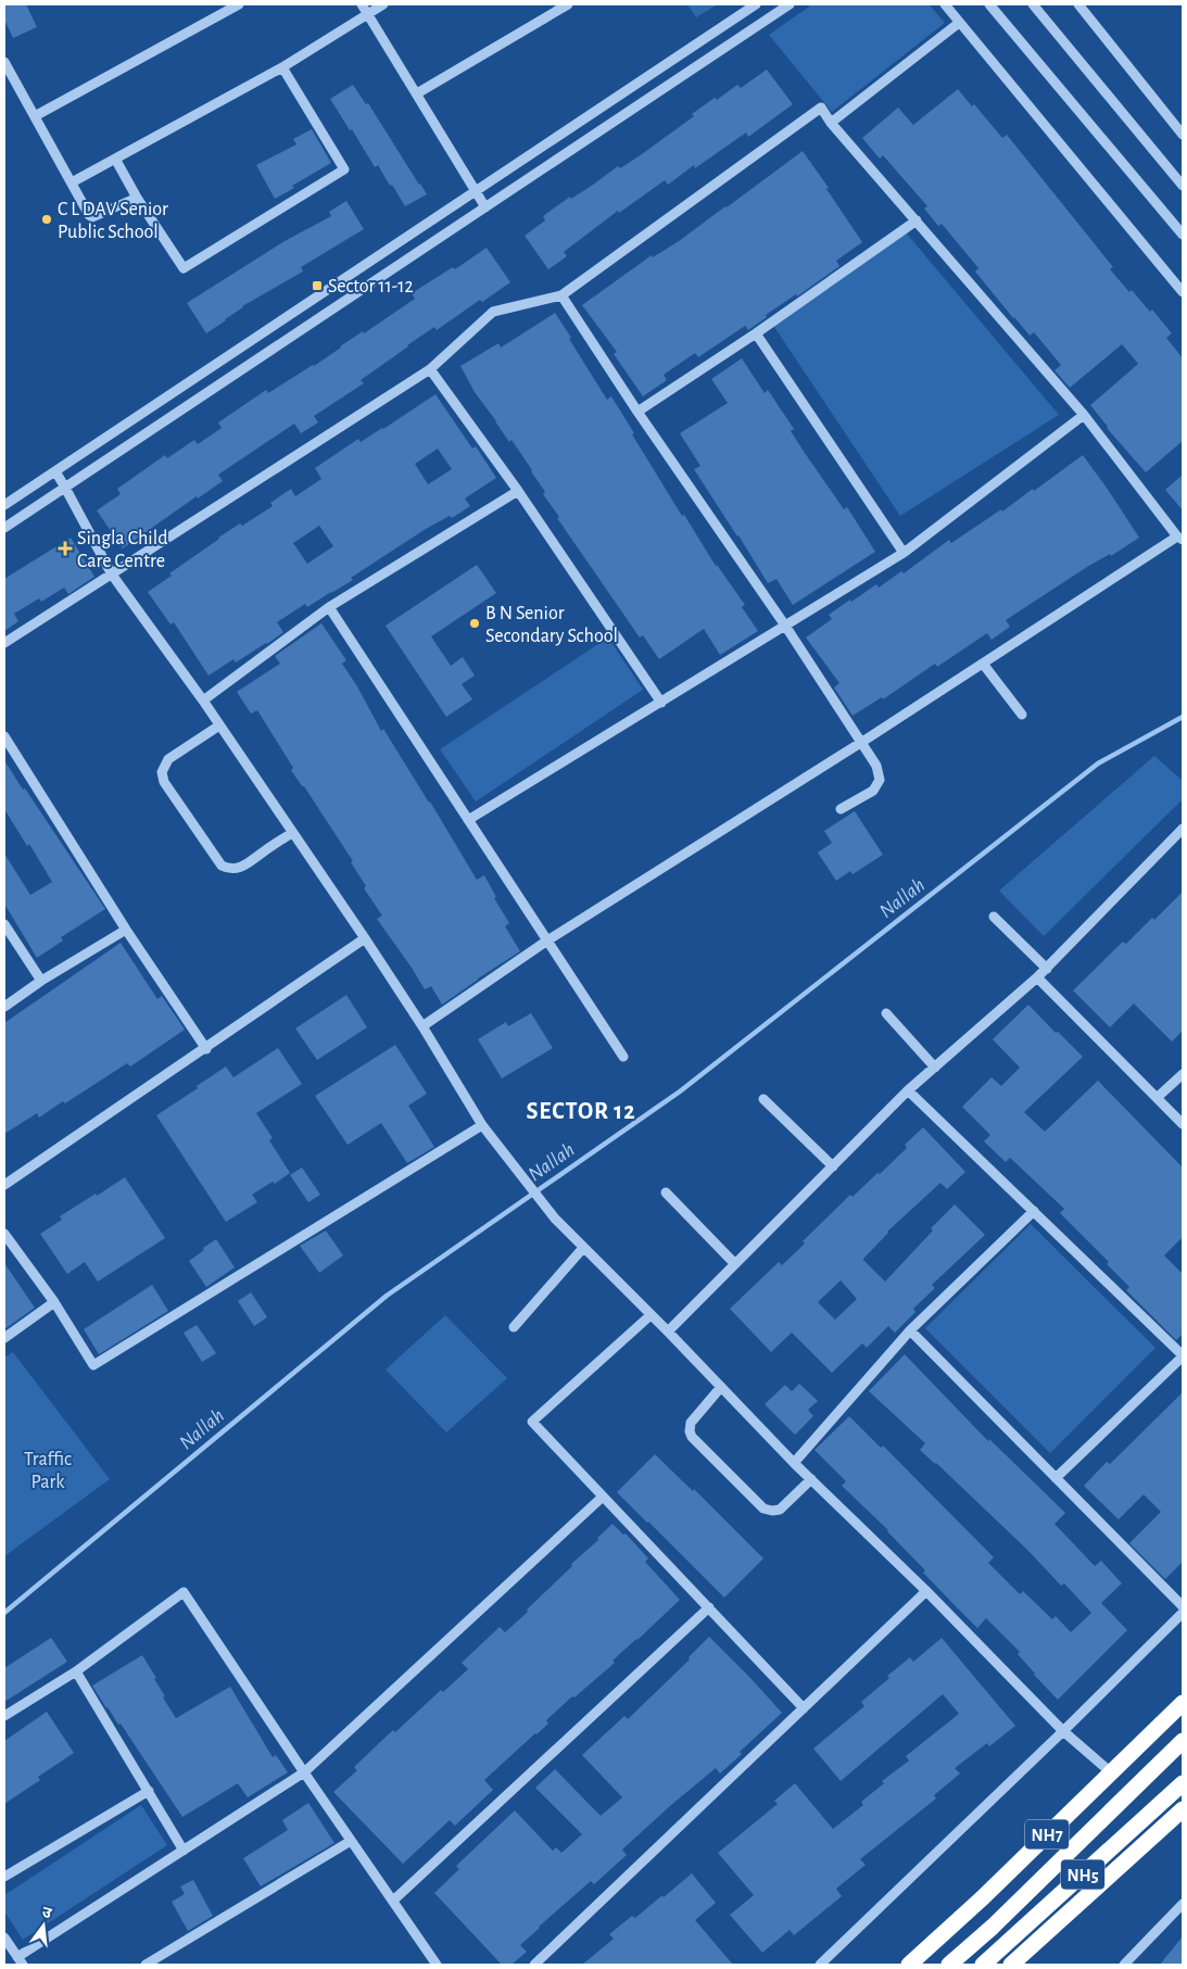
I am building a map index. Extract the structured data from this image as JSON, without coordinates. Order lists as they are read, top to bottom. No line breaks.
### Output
{"streets":{"highway":["NH7","NH5"]},"districts":["SECTOR 12"],"water":["Nallah"],"parks":["Traffic Park"],"places":{"other":["C L DAV Senior Public School","B N Senior Secondary School"],"transit":["Sector 11-12"],"health":["Singla Child Care Centre"]},"north":"top"}
